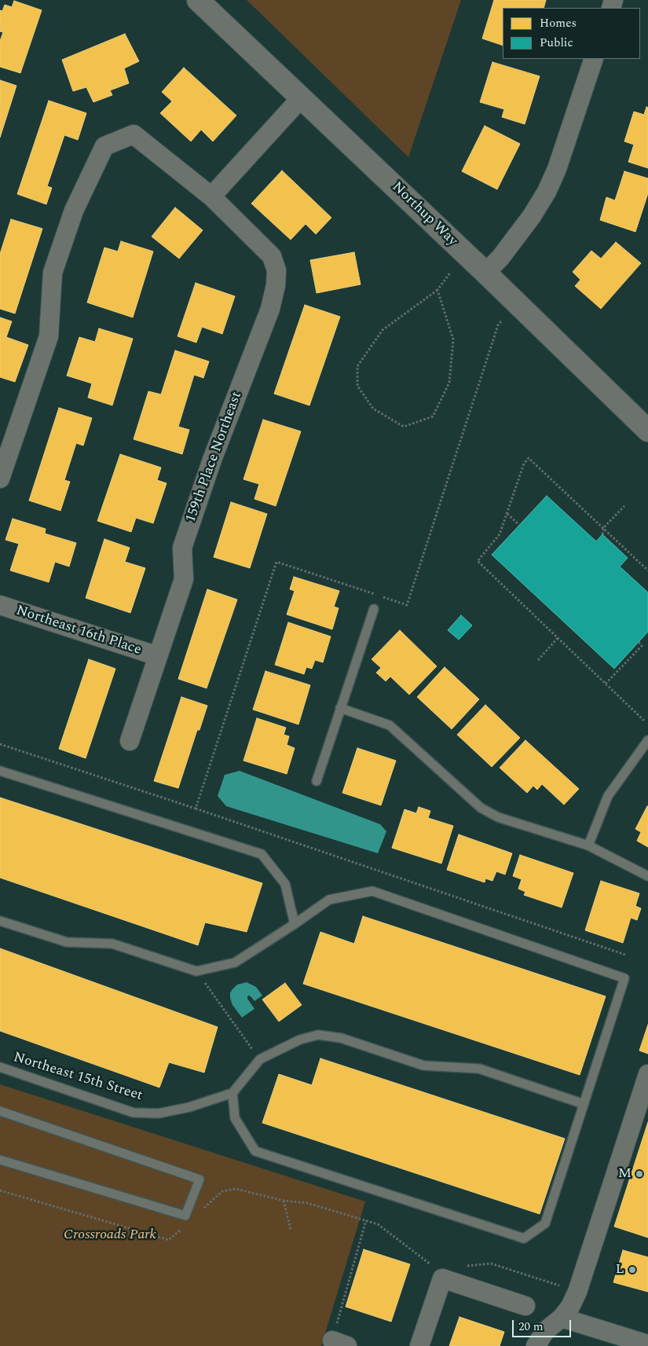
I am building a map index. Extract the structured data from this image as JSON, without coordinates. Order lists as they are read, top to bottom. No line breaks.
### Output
{"streets":{"street":["Northup Way","159th Place Northeast","Northeast 16th Place"],"lane":["Northeast 15th Street"]},"crossings":[["159th Place Northeast","Northeast 16th Place"]],"parks":["Crossroads Park"],"places":["M","L"],"legend":["Homes","Public"],"scale_bar":"20 m"}
